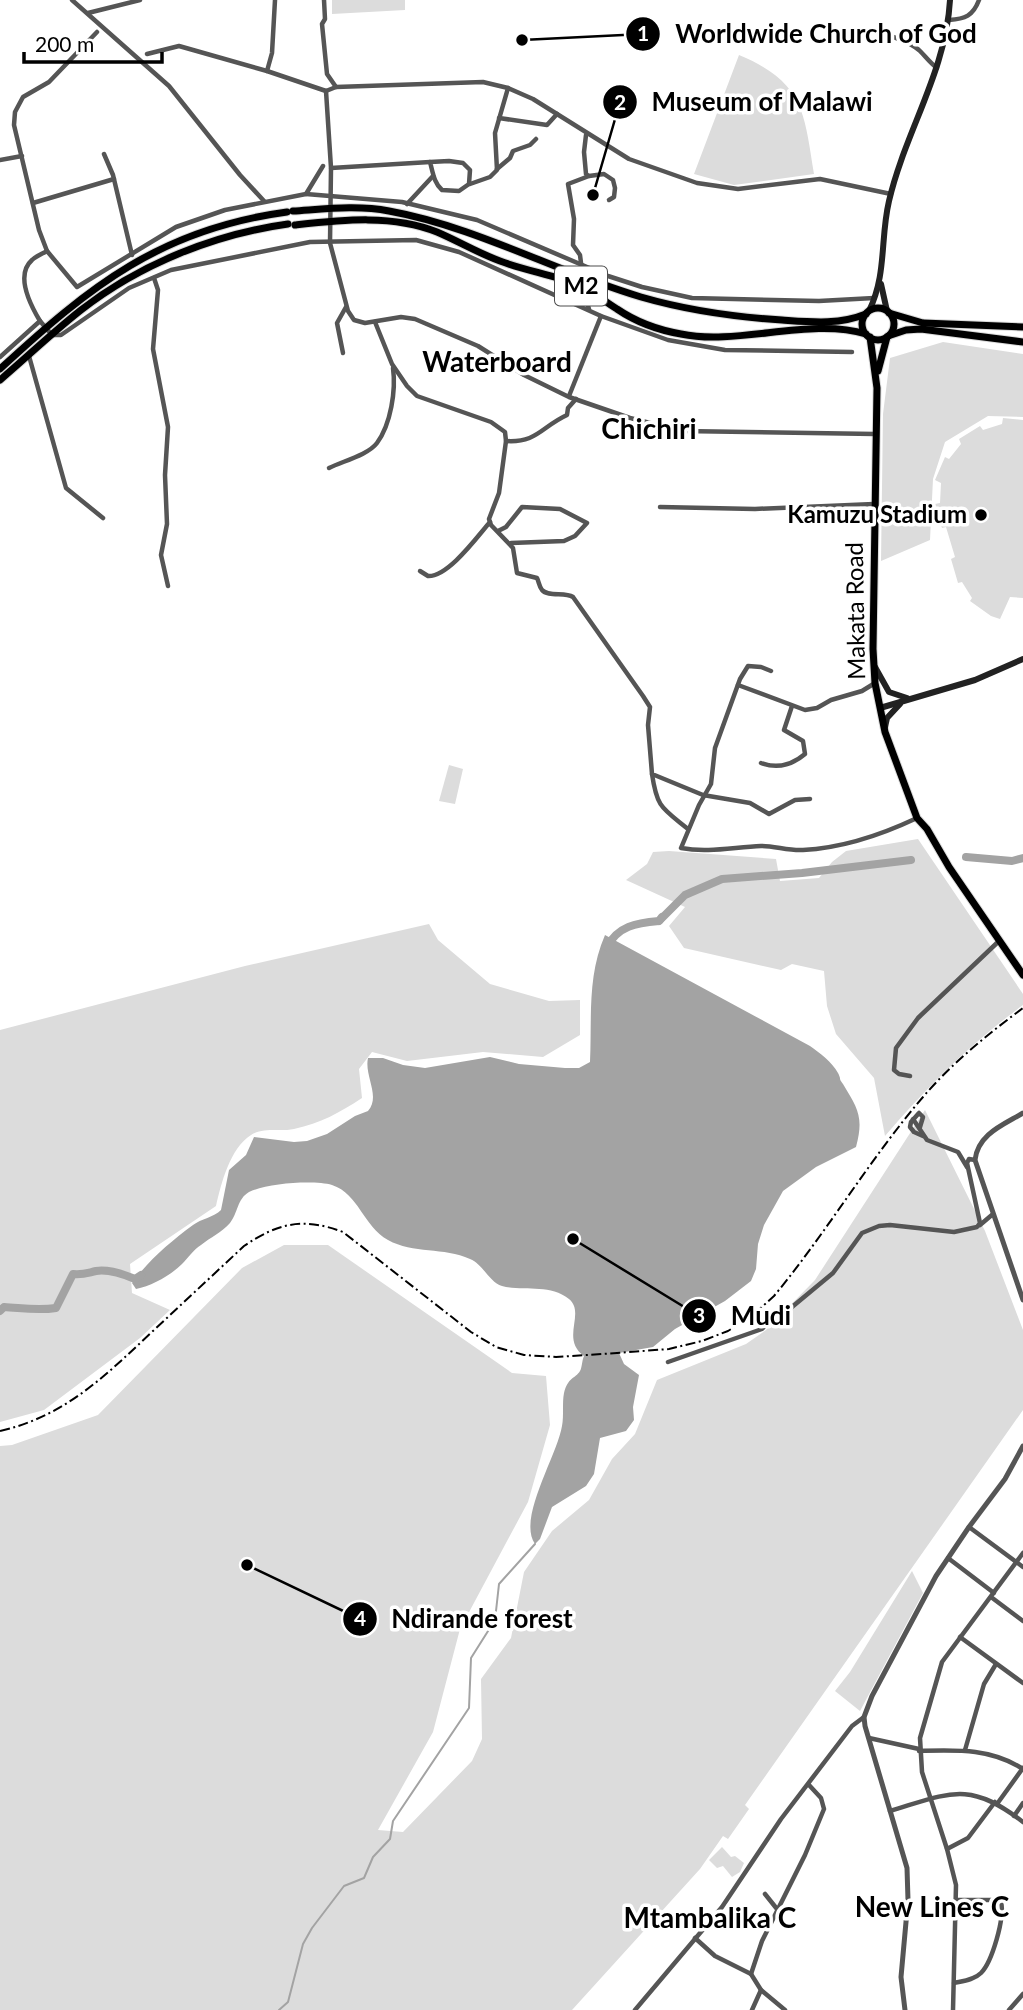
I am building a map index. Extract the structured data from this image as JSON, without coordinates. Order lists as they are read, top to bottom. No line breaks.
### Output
{"streets":{"main road":["M2","Makata Road"]},"crossings":[["M2","Makata Road"]],"districts":["Waterboard","Chichiri","New Lines C","Mtambalika C"],"places":["Worldwide Church of God","Museum of Malawi","Kamuzu Stadium","Mudi","Ndirande forest"],"scale_bar":"200 m"}
